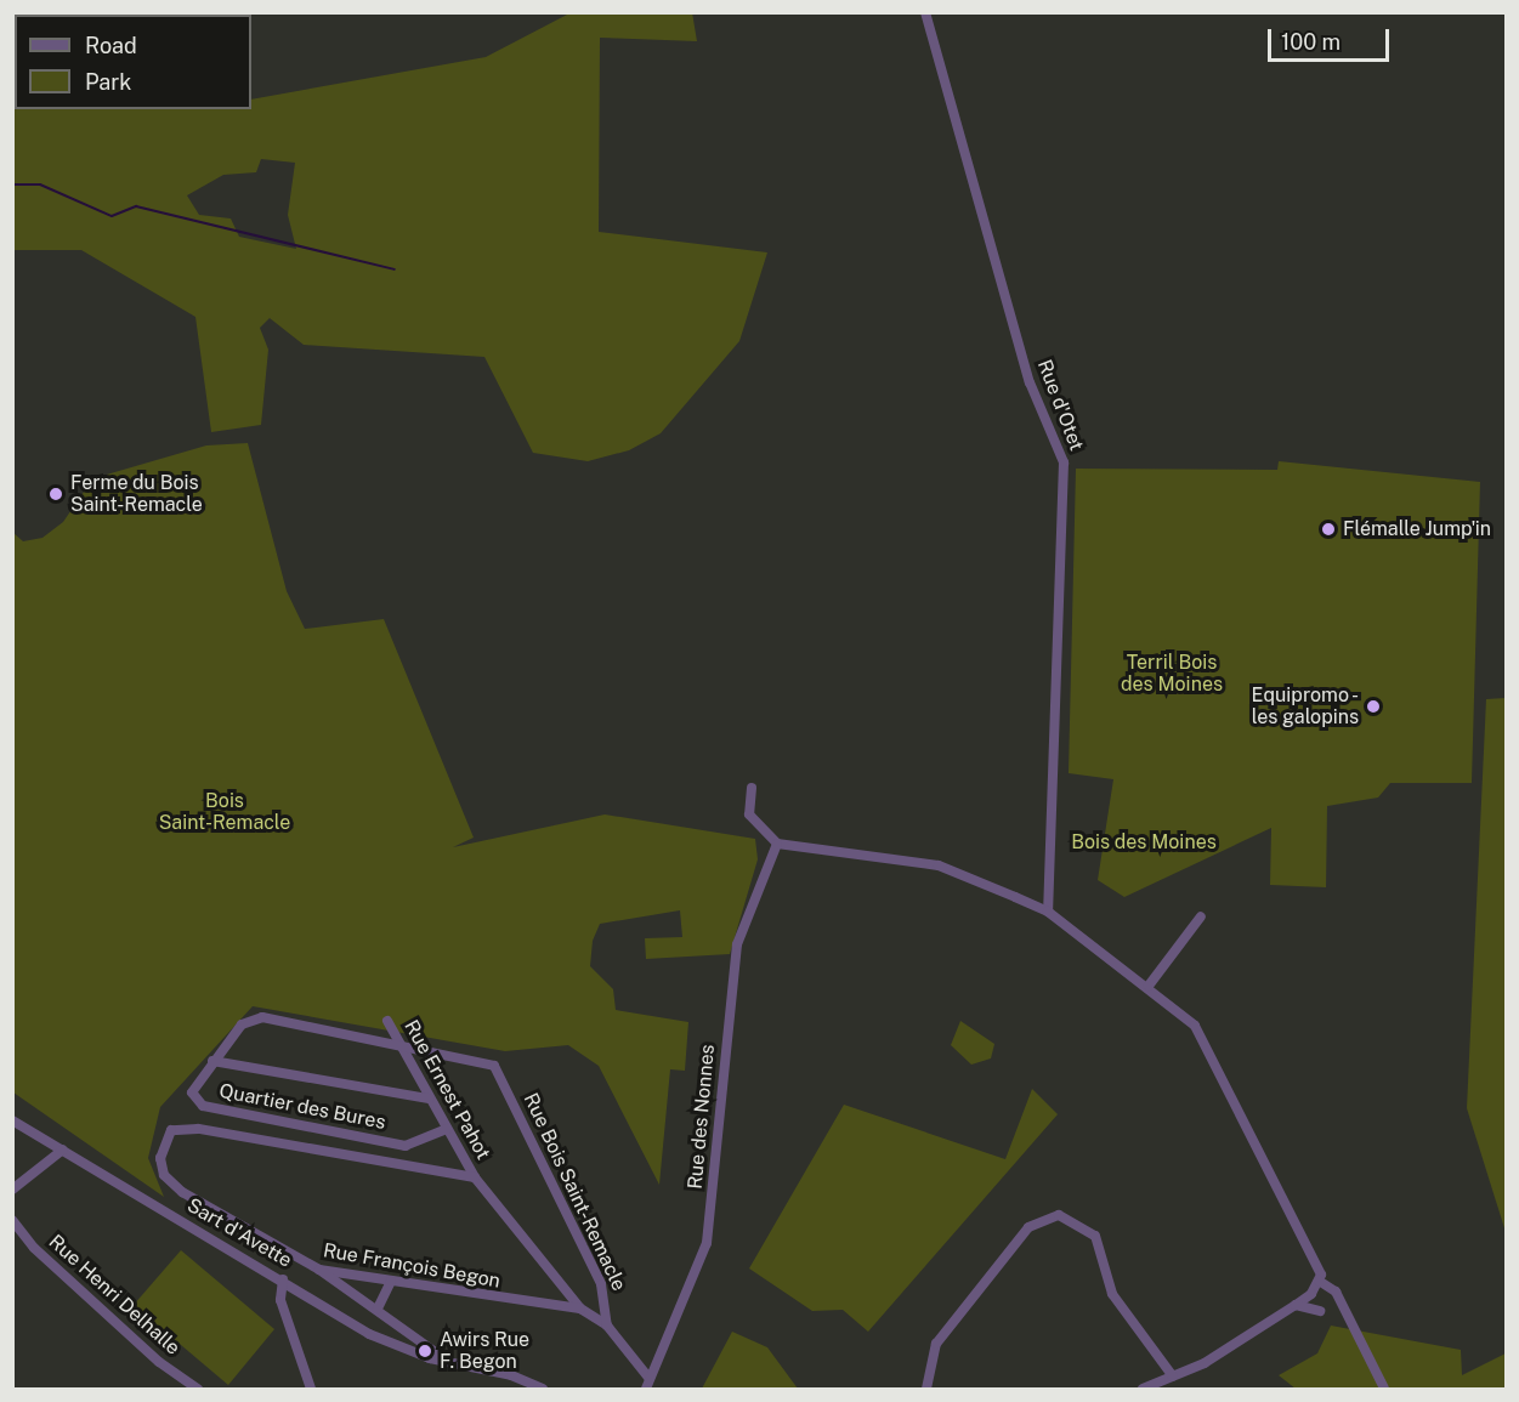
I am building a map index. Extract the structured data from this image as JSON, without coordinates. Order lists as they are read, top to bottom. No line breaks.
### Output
{"streets":{"street":["Rue d'Otet","Rue Ernest Pahot","Quartier des Bures","Rue des Nonnes","Rue Bois Saint-Remacle","Sart d'Avette","Rue François Begon","Rue Henri Delhalle"]},"crossings":[["Rue Ernest Pahot","Quartier des Bures"],["Rue Ernest Pahot","Rue Bois Saint-Remacle"],["Rue Ernest Pahot","Rue François Begon"],["Sart d'Avette","Rue François Begon"]],"parks":["Terril Bois des Moines","Bois Saint-Remacle","Bois des Moines"],"places":["Ferme du Bois Saint-Remacle","Flémalle Jump'in","Equipromo - les galopins","Awirs Rue F. Begon"],"legend":["Road","Park"],"scale_bar":"100 m"}
